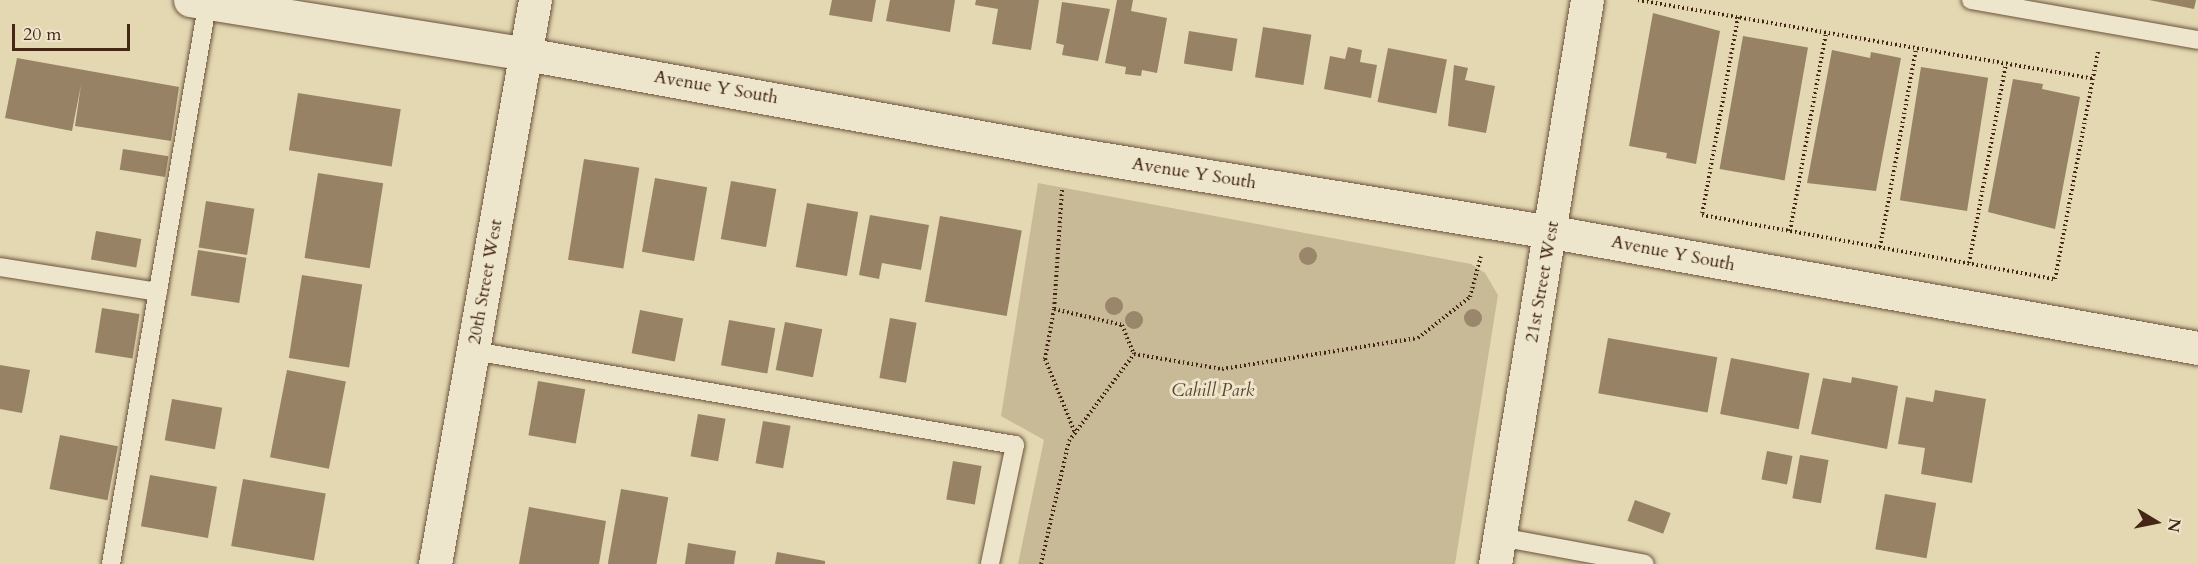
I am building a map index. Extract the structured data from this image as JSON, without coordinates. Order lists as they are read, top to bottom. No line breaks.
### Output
{"streets":{"street":["Avenue Y South","20th Street West","21st Street West"]},"crossings":[["Avenue Y South","20th Street West"],["Avenue Y South","21st Street West"]],"parks":["Cahill Park"],"scale_bar":"20 m","north":"right"}
